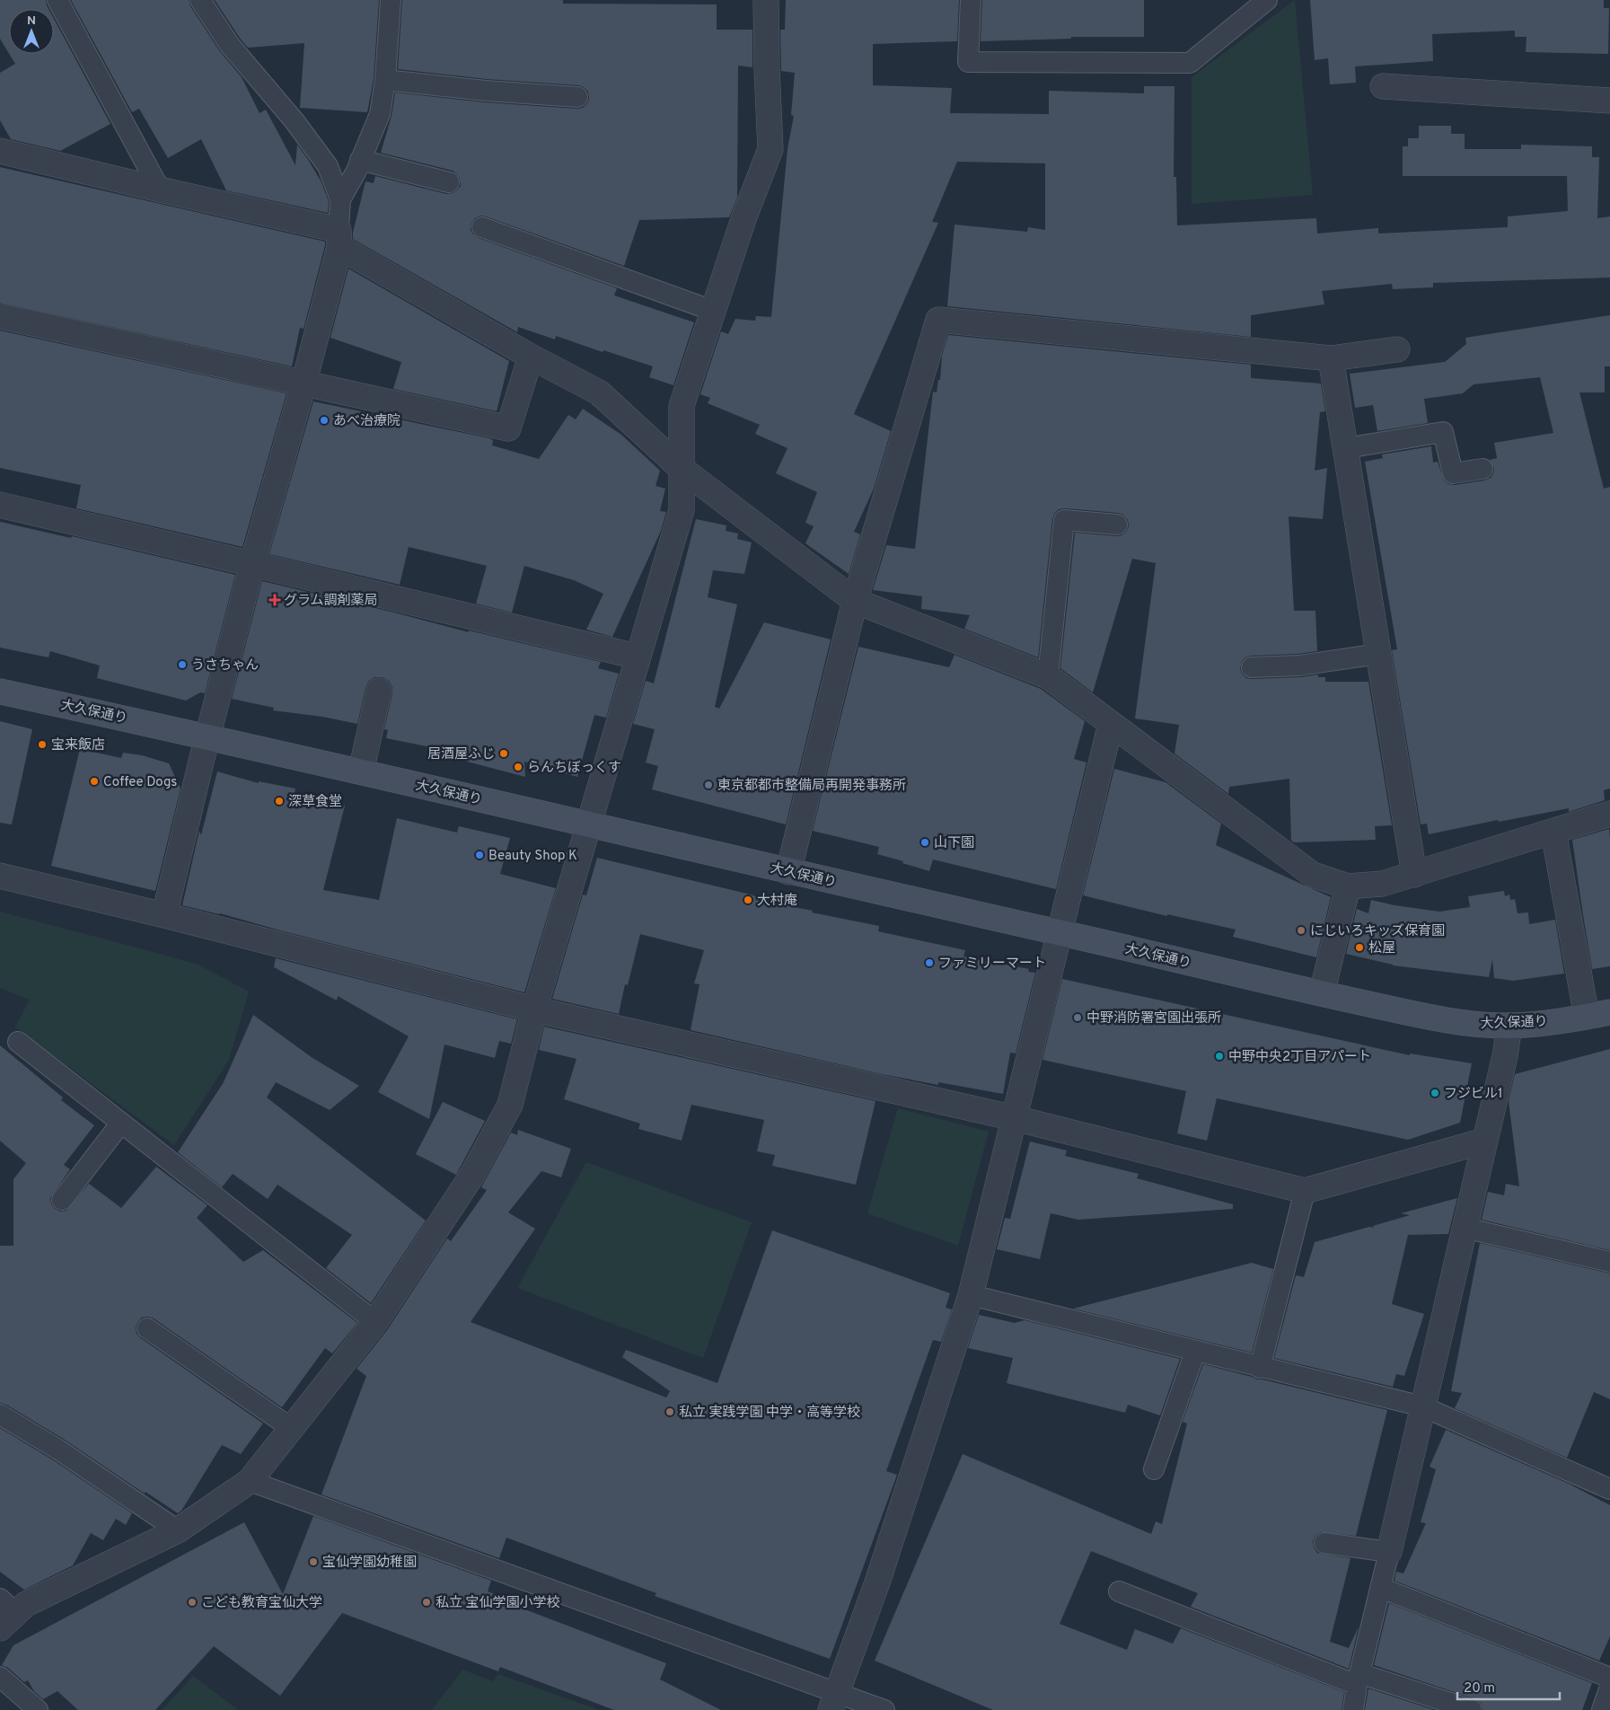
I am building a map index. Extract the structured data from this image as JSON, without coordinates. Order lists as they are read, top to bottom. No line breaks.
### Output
{"streets":{"main road":["大久保通り"]},"places":{"other":["あべ治療院","うさちゃん","宝来飯店","居酒屋ふじ","らんちぼっくす","Coffee Dogs","東京都都市整備局再開発事務所","深草食堂","山下園","Beauty Shop K","大村庵","にじいろキッズ保育園","松屋","ファミリーマート","中野消防署宮園出張所","中野中央2丁目アパート","フジビル1","私立 実践学園 中学・高等学校","宝仙学園幼稚園","こども教育宝仙大学","私立 宝仙学園小学校"],"health":["グラム調剤薬局"]},"scale_bar":"20 m","north":"top"}
